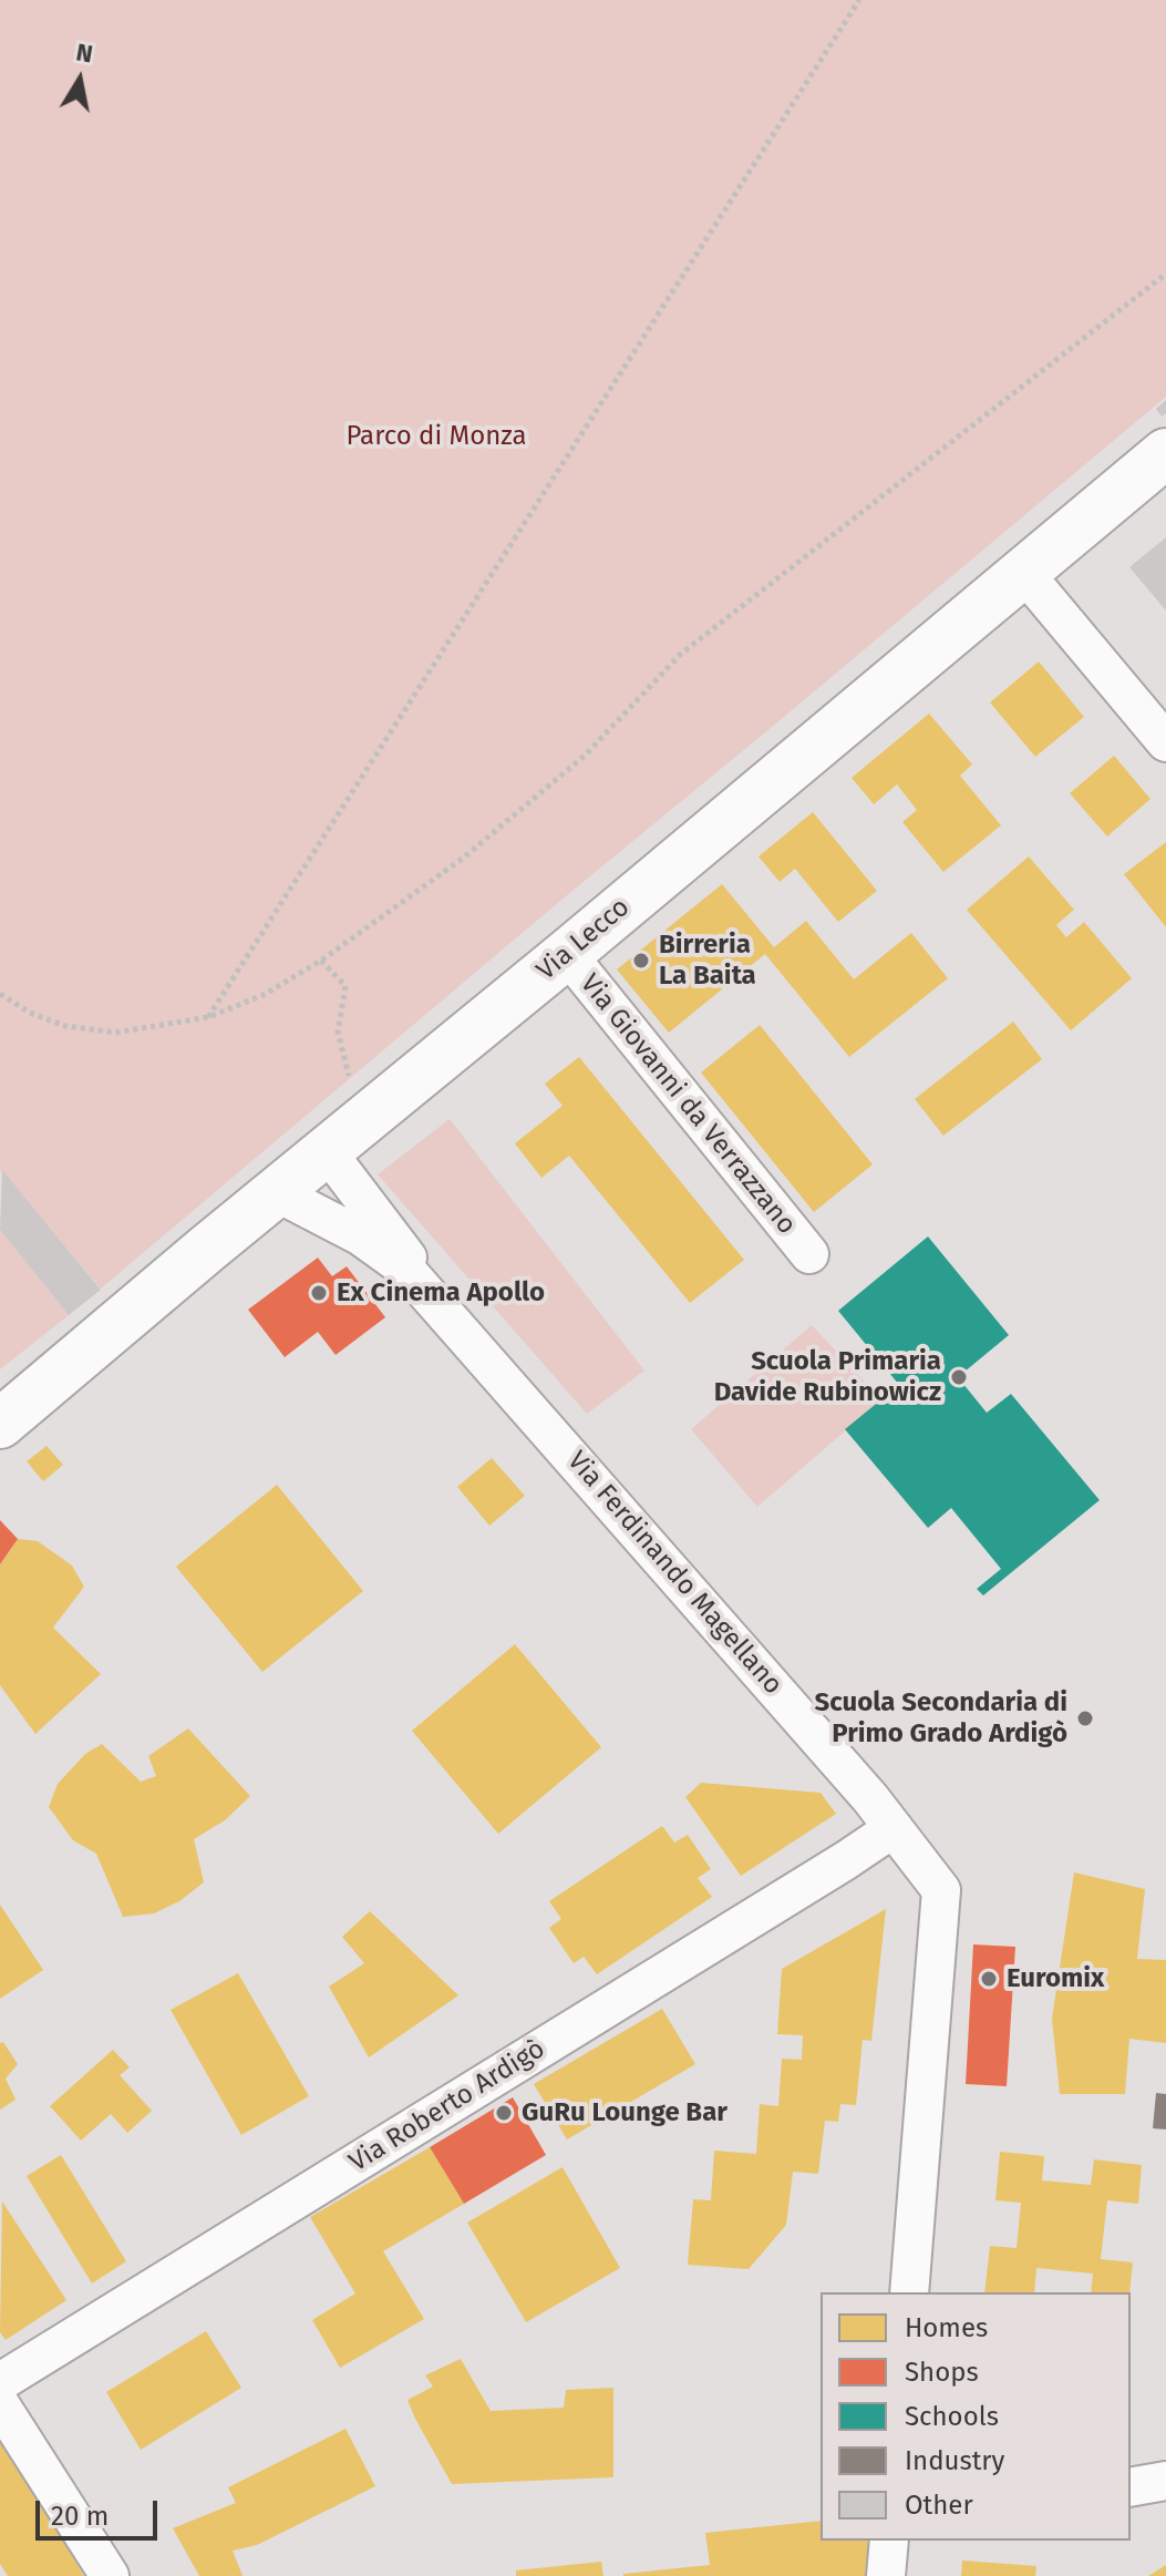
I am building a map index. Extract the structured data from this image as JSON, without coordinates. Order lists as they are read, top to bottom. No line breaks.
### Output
{"streets":{"main road":["Via Lecco"],"street":["Via Giovanni da Verrazzano","Via Ferdinando Magellano","Via Roberto Ardigò"]},"crossings":[["Via Lecco","Via Giovanni da Verrazzano"],["Via Lecco","Via Ferdinando Magellano"],["Via Ferdinando Magellano","Via Roberto Ardigò"]],"parks":["Parco di Monza"],"places":["Birreria La Baita","Ex Cinema Apollo","Scuola Primaria Davide Rubinowicz","Scuola Secondaria di Primo Grado Ardigò","Euromix","GuRu Lounge Bar"],"legend":["Homes","Shops","Schools","Industry","Other"],"scale_bar":"20 m","north":"top"}
